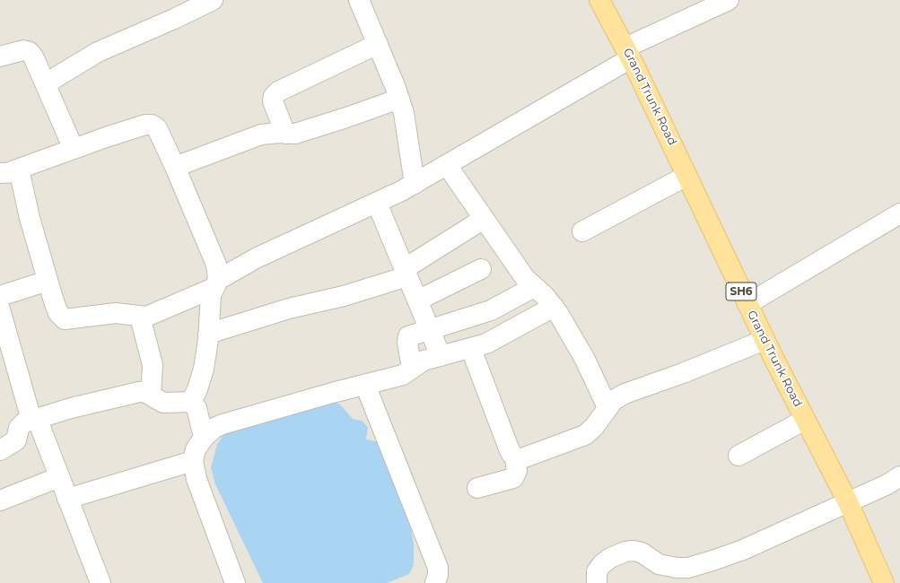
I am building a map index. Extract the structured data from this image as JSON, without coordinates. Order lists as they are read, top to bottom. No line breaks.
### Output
{"streets":{"main road":["Grand Trunk Road","SH6"]}}
